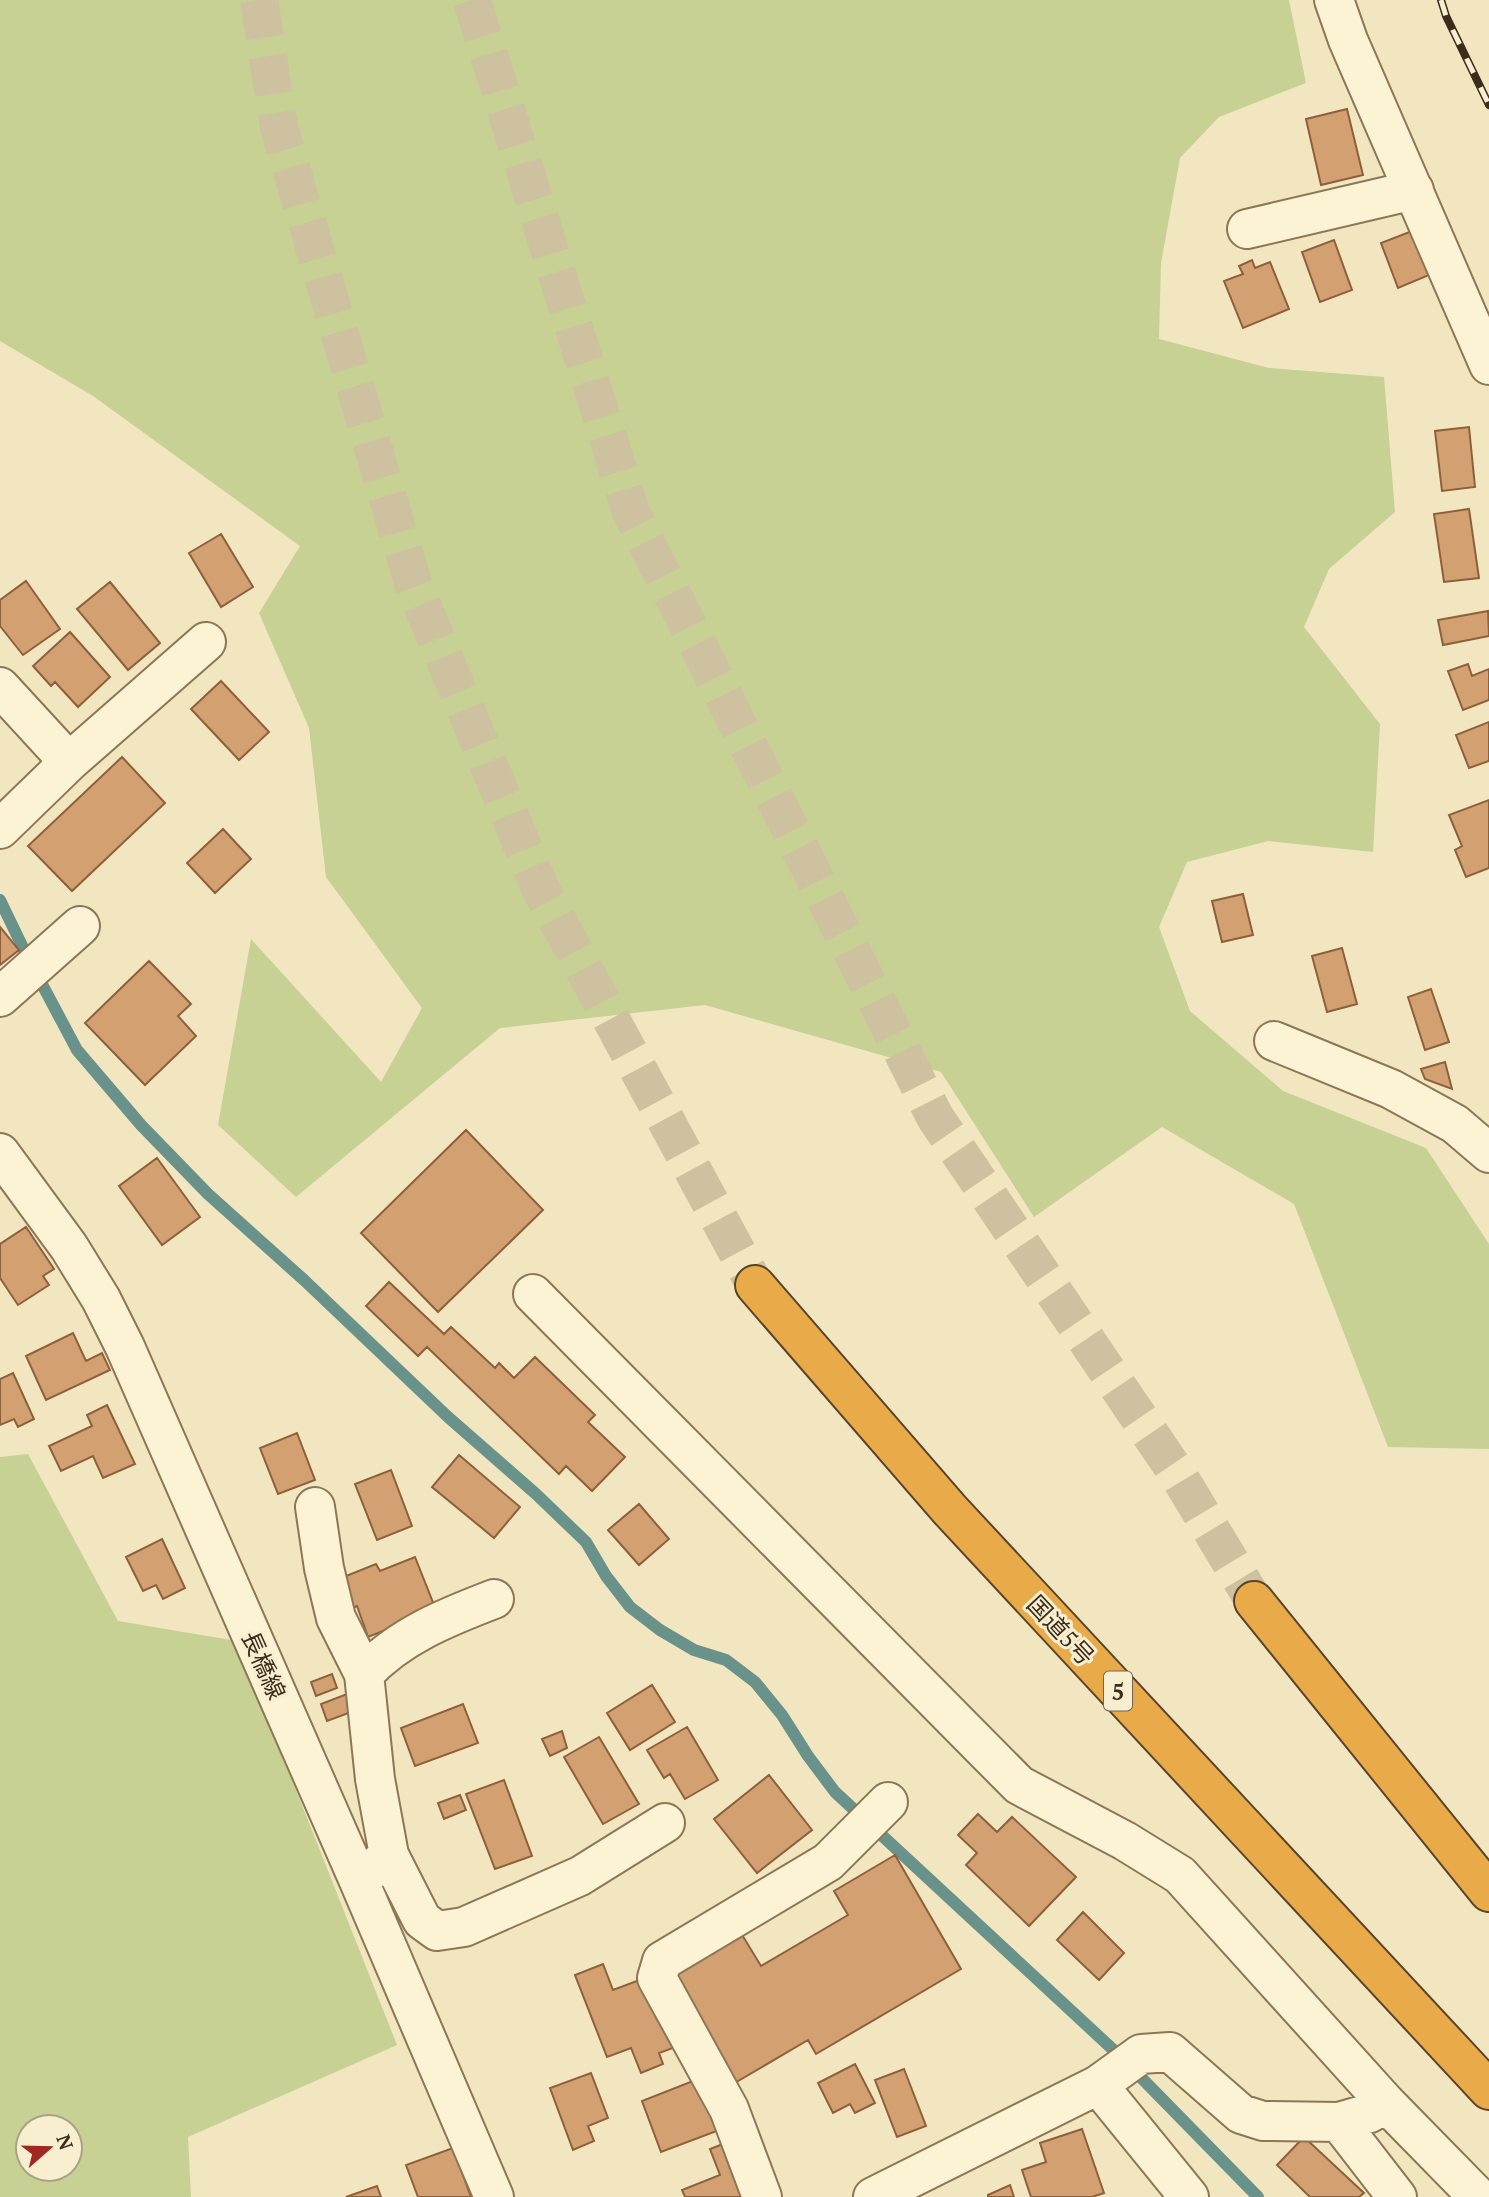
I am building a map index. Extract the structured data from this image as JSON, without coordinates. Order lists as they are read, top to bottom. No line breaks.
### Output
{"streets":{"highway":["国道5号","5"],"street":["長橋線"]},"north":"right"}
